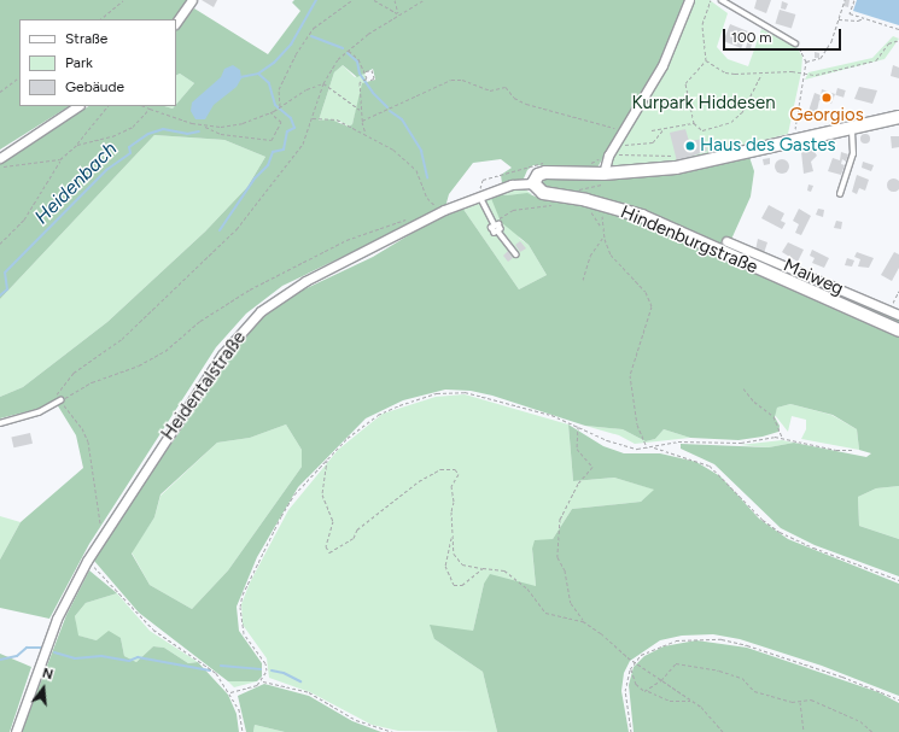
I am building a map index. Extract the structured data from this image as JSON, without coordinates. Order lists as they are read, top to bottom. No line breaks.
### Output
{"streets":{"main road":["Hindenburgstraße"],"street":["Maiweg","Heidentalstraße"]},"crossings":[["Hindenburgstraße","Heidentalstraße"]],"water":["Heidenbach"],"parks":["Kurpark Hiddesen"],"places":["Georgios","Haus des Gastes"],"legend":["Straße","Park","Gebäude"],"scale_bar":"100 m","north":"top"}
